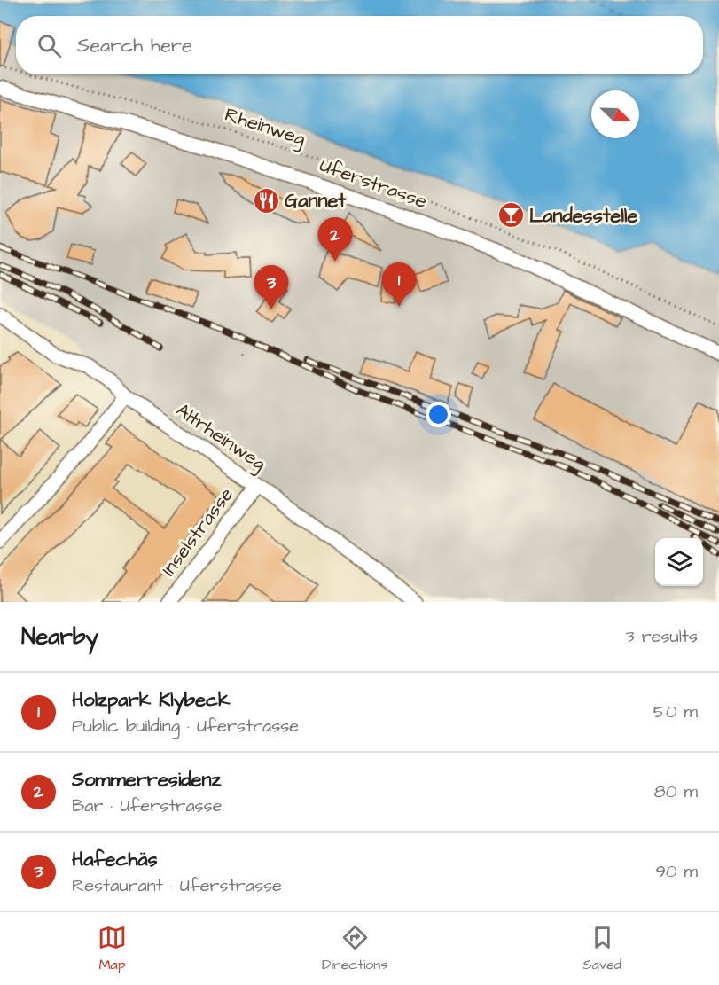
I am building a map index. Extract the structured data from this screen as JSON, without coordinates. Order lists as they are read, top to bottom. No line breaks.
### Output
{"streets":{"street":["Uferstrasse","Altrheinweg","Inselstrasse"],"path":["Rheinweg"]},"crossings":[["Altrheinweg","Inselstrasse"]],"places":{"restaurant":["Gannet"],"bar":["Landesstelle"]},"north":"bottom right","page":{"search":"Search here","pins":["2","1","3"],"heading":["Nearby","3 results"],"list":[{"mark":"1","name":"Holzpark Klybeck","note":"Public building · Uferstrasse","value":"50 m"},{"mark":"2","name":"Sommerresidenz","note":"Bar · Uferstrasse","value":"80 m"},{"mark":"3","name":"Hafechäs","note":"Restaurant · Uferstrasse","value":"90 m"}],"nav":["Map","Directions","Saved"]}}
